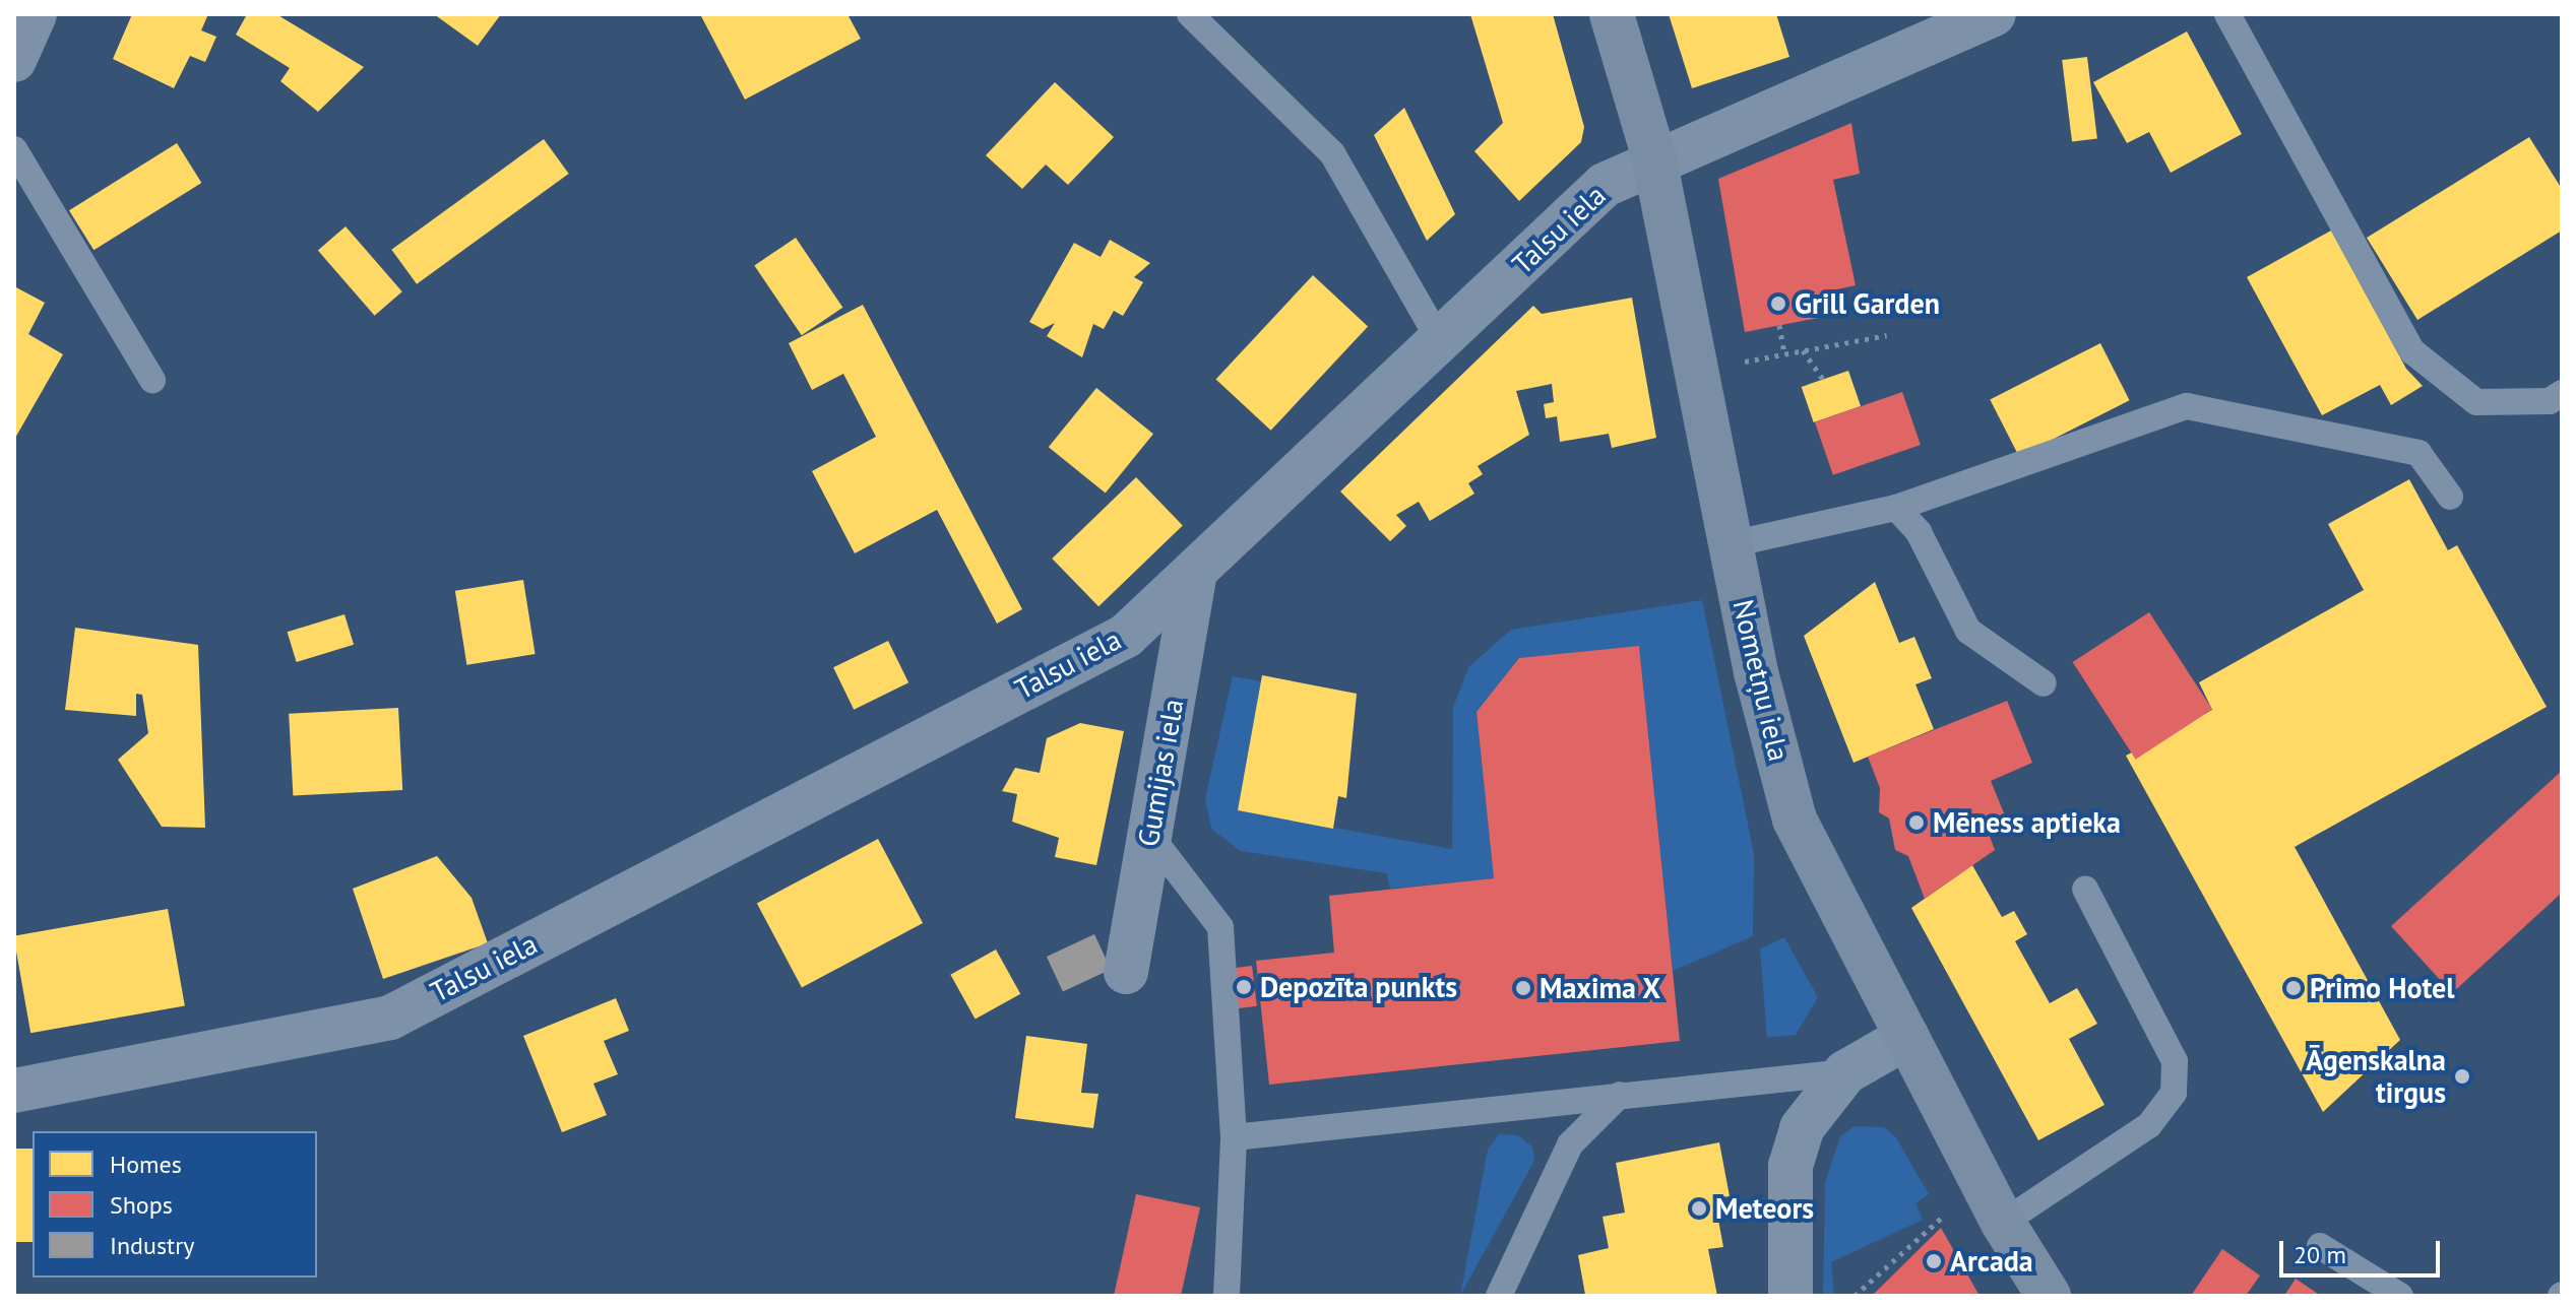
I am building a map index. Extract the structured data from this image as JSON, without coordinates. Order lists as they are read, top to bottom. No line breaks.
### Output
{"streets":{"street":["Talsu iela","Nometņu iela","Gumijas iela"]},"crossings":[["Talsu iela","Nometņu iela"],["Talsu iela","Gumijas iela"]],"places":["Grill Garden","Mēness aptieka","Depozīta punkts","Maxima X","Primo Hotel","Āgenskalna tirgus","Meteors","Arcada"],"legend":["Homes","Shops","Industry"],"scale_bar":"20 m"}
